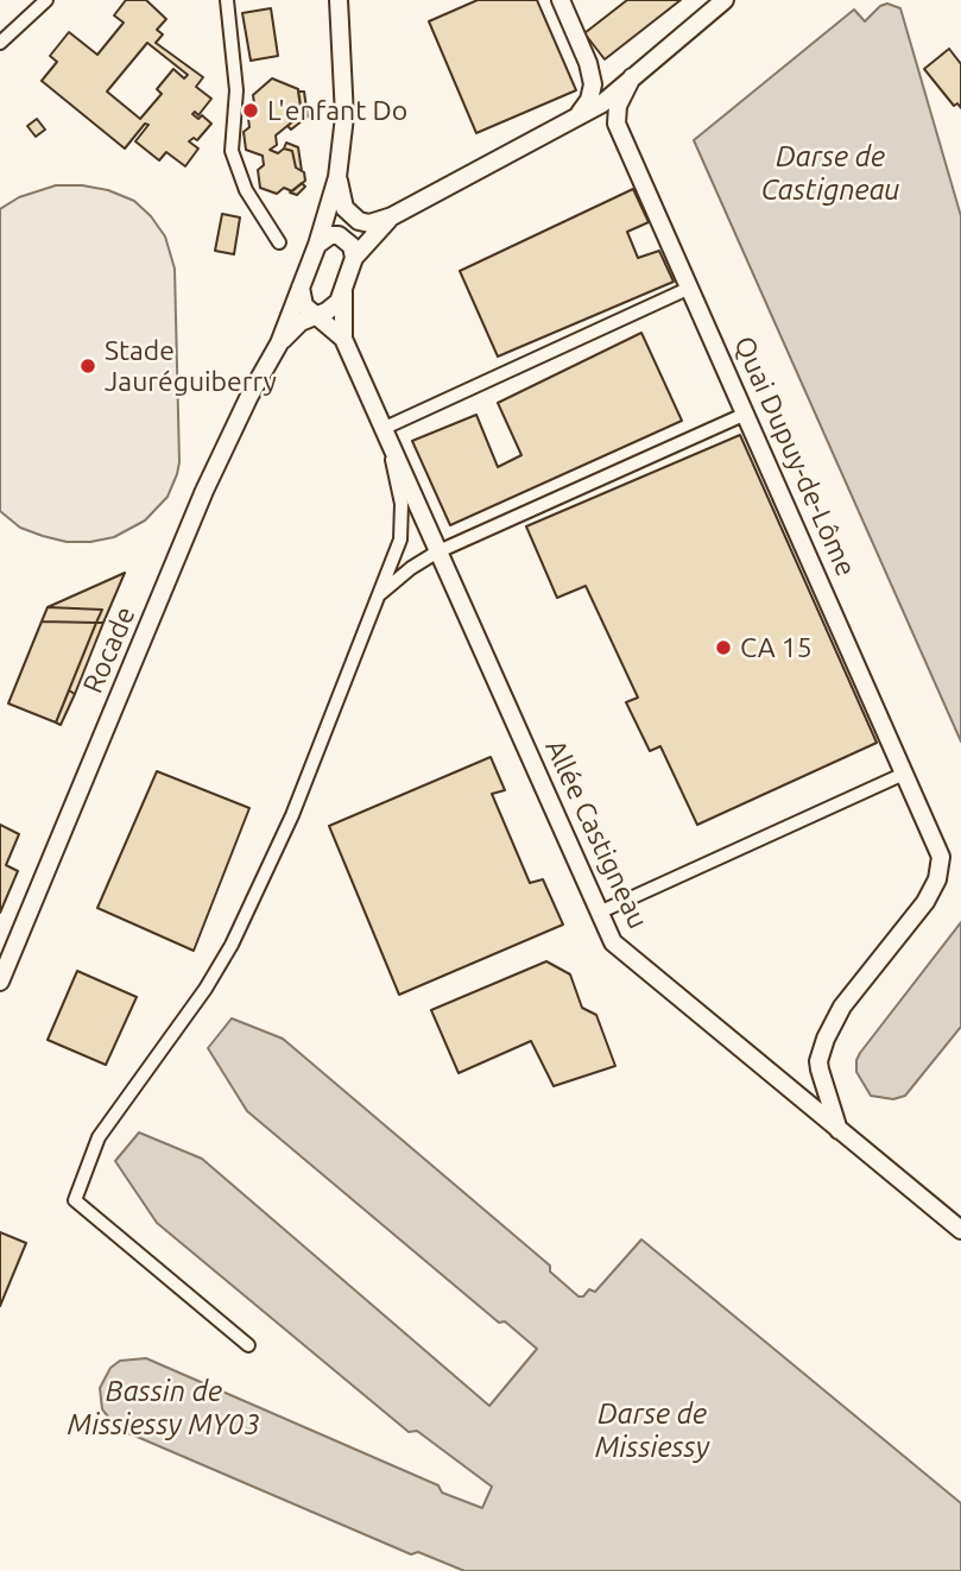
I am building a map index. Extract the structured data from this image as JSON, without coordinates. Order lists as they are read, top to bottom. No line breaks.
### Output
{"streets":{"street":["Quai Dupuy-de-Lôme","Rocade","Allée Castigneau"]},"crossings":[["Quai Dupuy-de-Lôme","Allée Castigneau"]],"water":["Darse de Castigneau","Bassin de Missiessy MY03","Darse de Missiessy"],"places":["L'enfant Do","Stade Jauréguiberry","CA 15"]}
